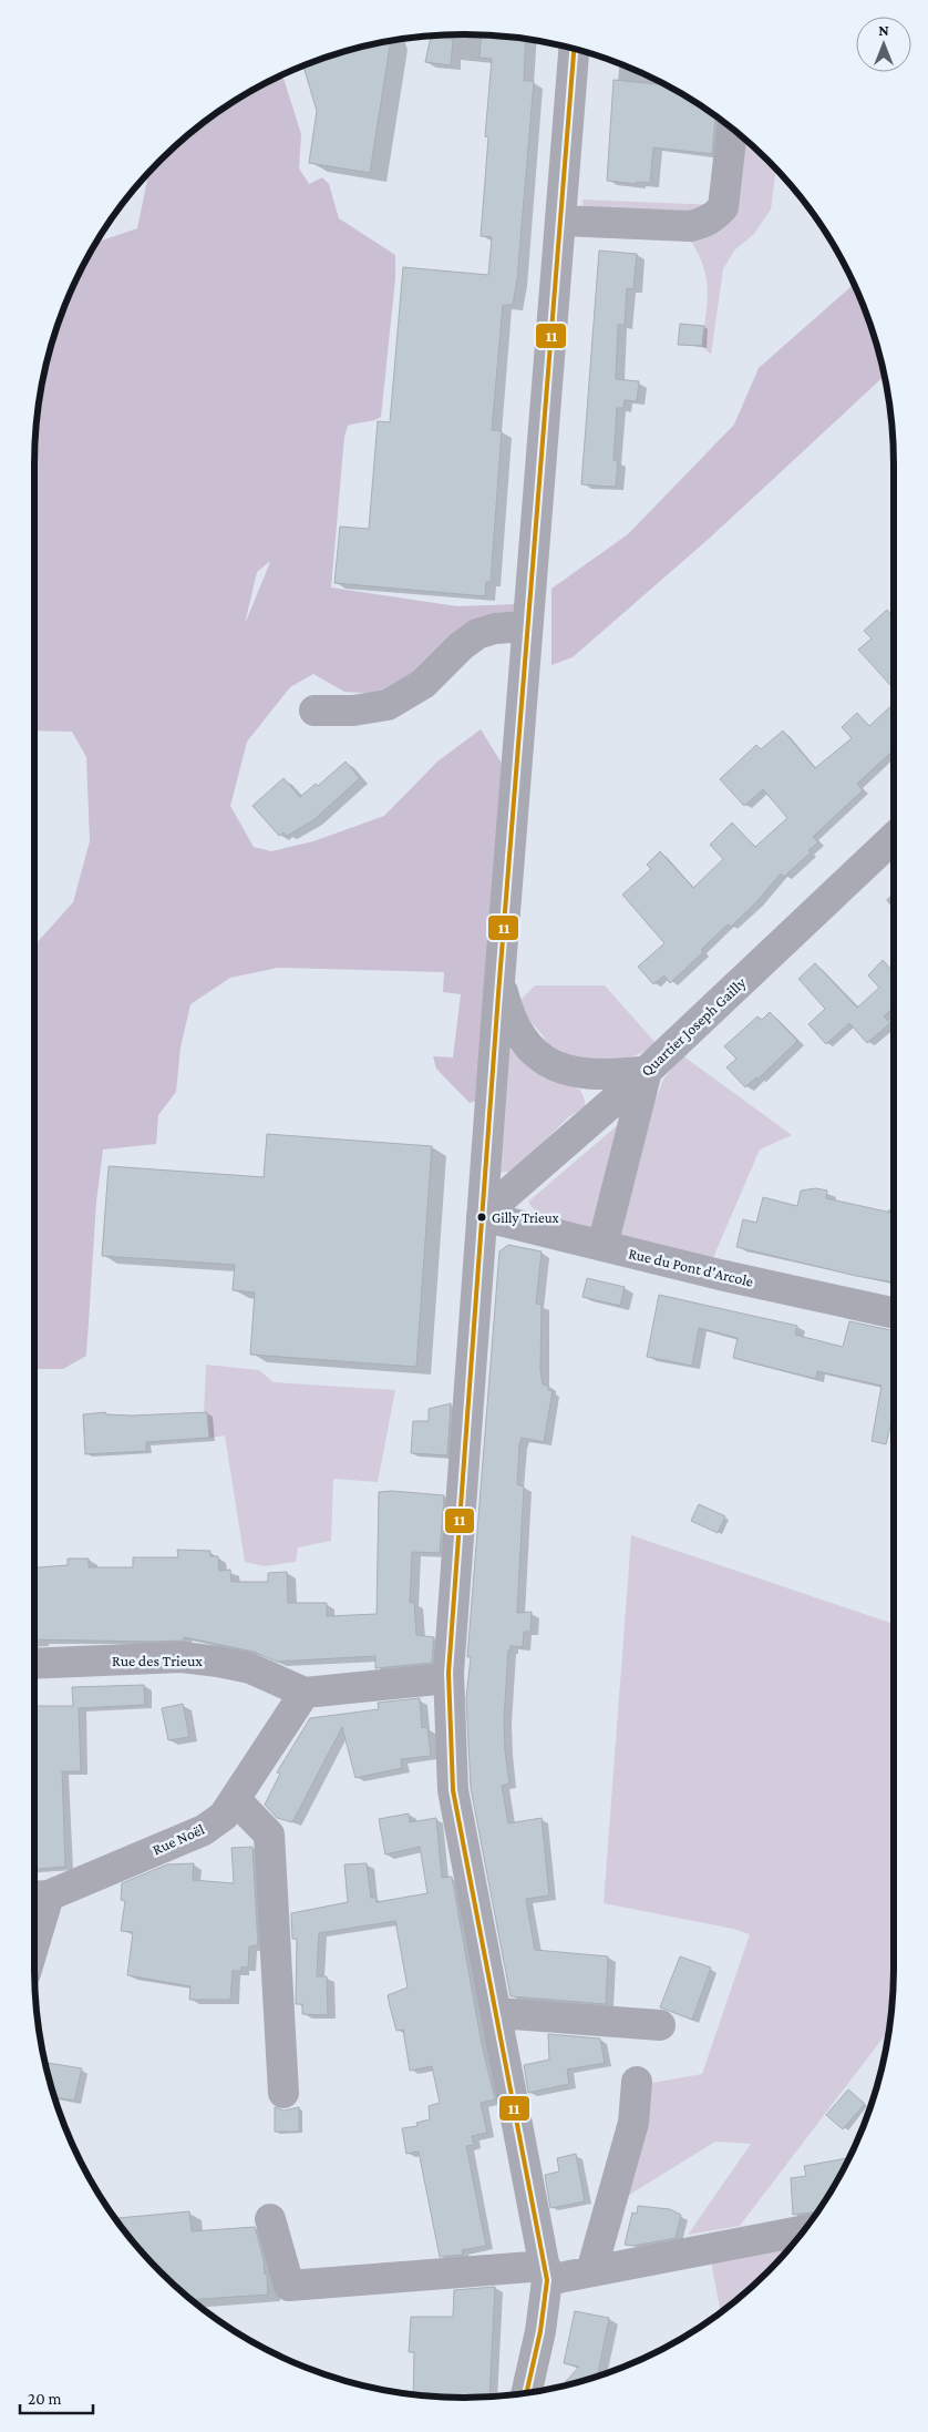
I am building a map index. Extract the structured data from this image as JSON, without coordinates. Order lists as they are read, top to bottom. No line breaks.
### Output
{"streets":{"street":["Quartier Joseph Gailly","Rue du Pont d'Arcole","Rue des Trieux","Rue Noël"]},"crossings":[["Quartier Joseph Gailly","Rue du Pont d'Arcole"],["Rue des Trieux","Rue Noël"]],"places":["Gilly Trieux"],"lines":["transit line 11"],"scale_bar":"20 m","north":"top"}
